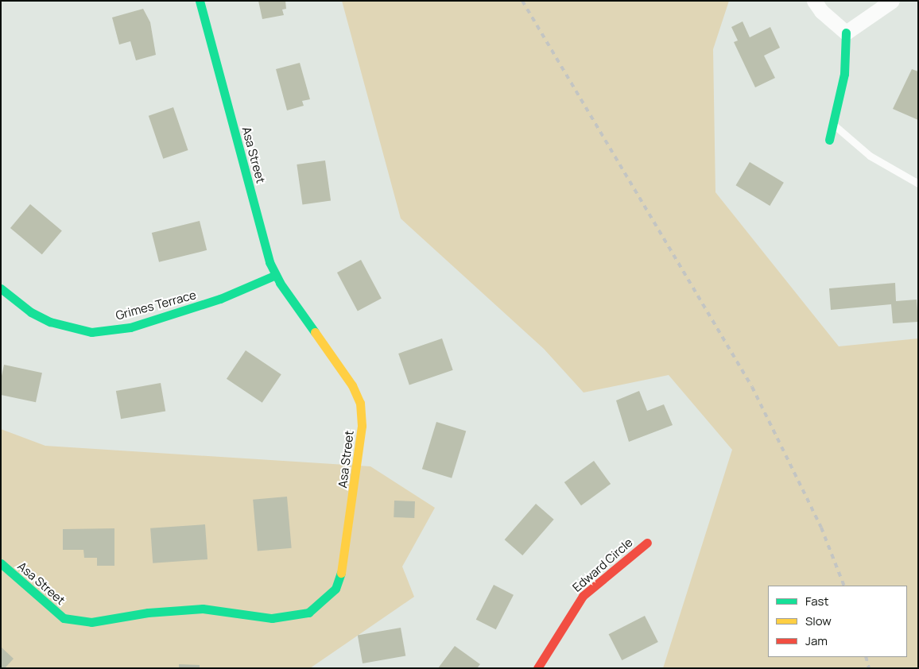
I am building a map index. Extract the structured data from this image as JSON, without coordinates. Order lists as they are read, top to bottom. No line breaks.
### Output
{"streets":{"street":["Asa Street","Grimes Terrace","Edward Circle"]},"crossings":[["Asa Street","Grimes Terrace"]],"legend":["Fast","Slow","Jam"]}
